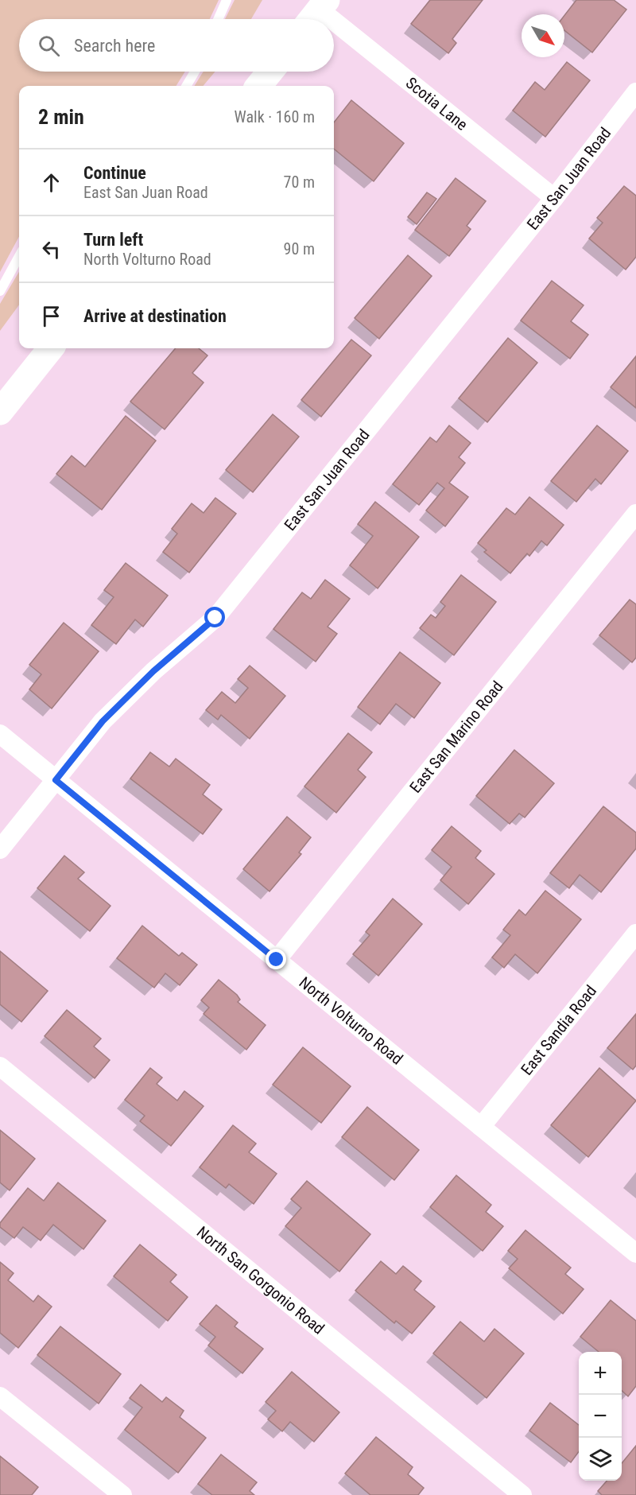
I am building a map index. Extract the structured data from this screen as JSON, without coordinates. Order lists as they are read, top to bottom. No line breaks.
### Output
{"streets":{"street":["Scotia Lane","East San Juan Road","East San Marino Road","North Volturno Road","East Sandia Road","North San Gorgonio Road"]},"crossings":[["Scotia Lane","East San Juan Road"],["East San Juan Road","North Volturno Road"],["East San Marino Road","North Volturno Road"],["North Volturno Road","East Sandia Road"]],"north":"bottom right","page":{"search":"Search here","heading":["2 min","Walk · 160 m"],"list":[["Continue","East San Juan Road","70 m"],["Turn left","North Volturno Road","90 m"],"Arrive at destination"],"map_buttons":["+","−"]}}
